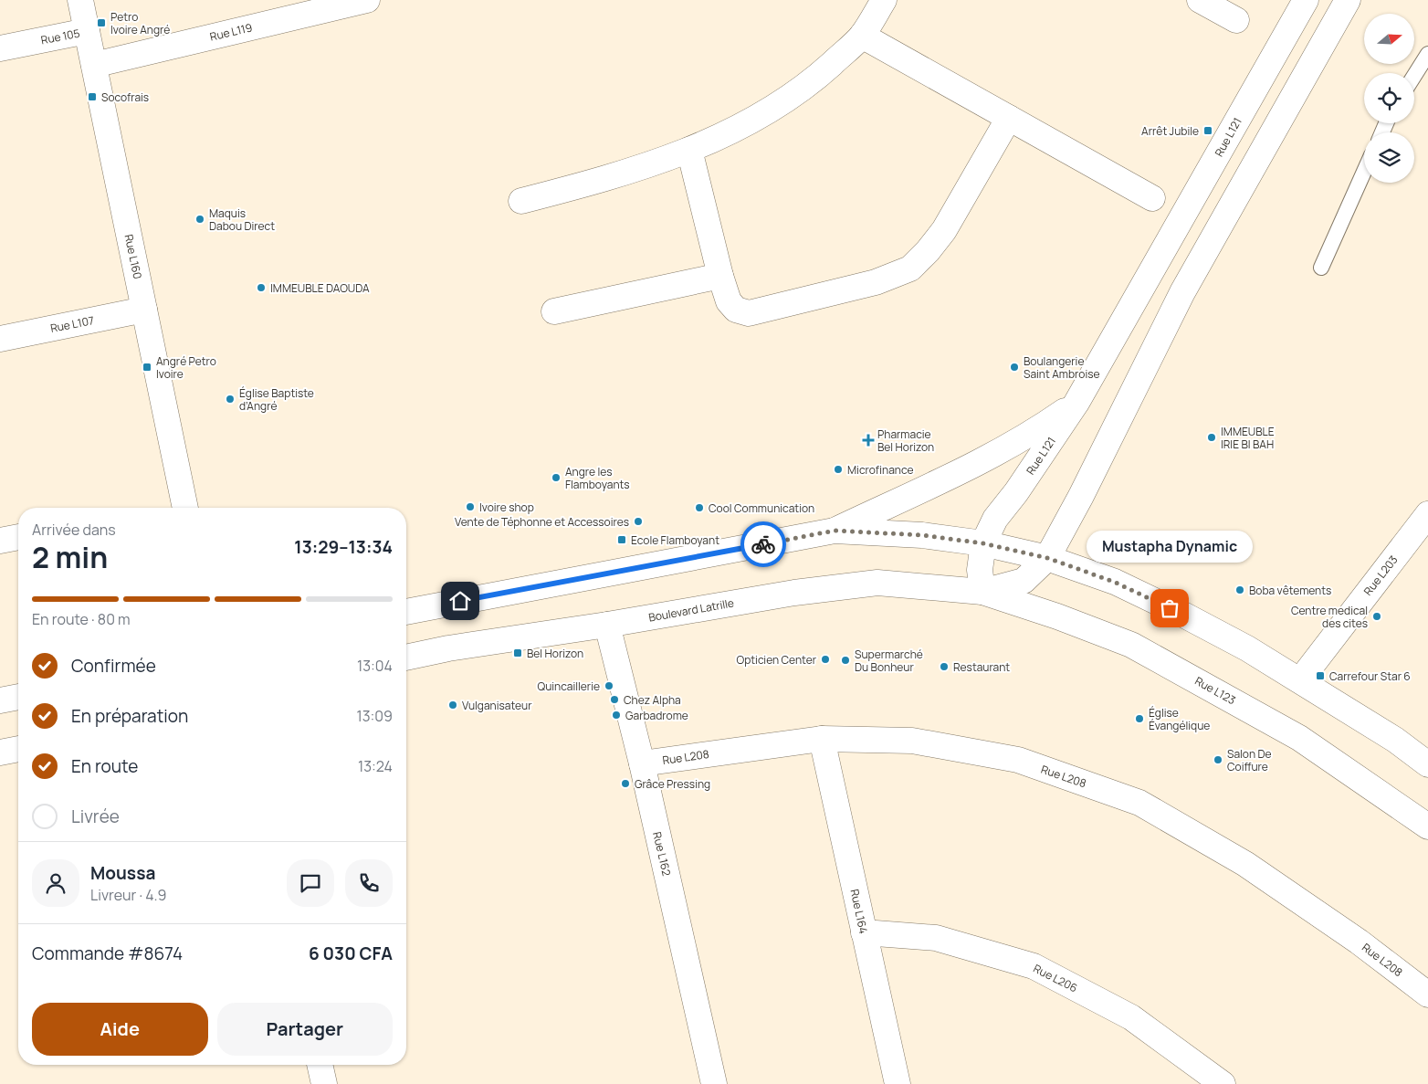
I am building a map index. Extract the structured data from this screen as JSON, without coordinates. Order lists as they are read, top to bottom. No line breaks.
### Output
{"streets":{"street":["Rue L119","Rue 105","Rue L121","Rue L160","Rue L107","Rue L203","Boulevard Latrille","Rue L123","Rue L208","Rue L162","Rue L164","Rue L206"]},"crossings":[["Rue L119","Rue L160"],["Rue 105","Rue L160"],["Rue L121","Boulevard Latrille"],["Rue L121","Rue L123"],["Rue L160","Rue L107"],["Boulevard Latrille","Rue L123"],["Boulevard Latrille","Rue L162"],["Rue L208","Rue L162"],["Rue L208","Rue L164"],["Rue L164","Rue L206"]],"places":{"transit":["Petro Ivoire Angré","Socofrais","Arrêt Jubile","Angré Petro Ivoire","Ecole Flamboyant","Bel Horizon","Carrefour Star 6"],"other":["Maquis Dabou Direct","IMMEUBLE DAOUDA","Boulangerie Saint Ambroise","Église Baptiste d’Angré","IMMEUBLE IRIE BI BAH","Microfinance","Angre les Flamboyants","Ivoire shop","Cool Communication","Vente de Téphonne et Accessoires","Boba vêtements","Mustapha Dynamic","Centre medical des cites","Opticien Center","Supermarché Du Bonheur","Restaurant","Quincaillerie","Chez Alpha","Vulganisateur","Garbadrome","Église Évangélique","Salon De Coiffure","Grâce Pressing"],"health":["Pharmacie Bel Horizon"]},"north":"right","page":{"heading":["2 min","Arrivée dans","13:29–13:34"],"panel":["Moussa","Livreur · 4.9","Commande #8674","6 030 CFA"],"bubble":"Mustapha Dynamic","bar":"En route · 80 m","list":[["Confirmée","13:04"],["En préparation","13:09"],["En route","13:24"],"Livrée"],"buttons":["Aide","Partager"]}}
